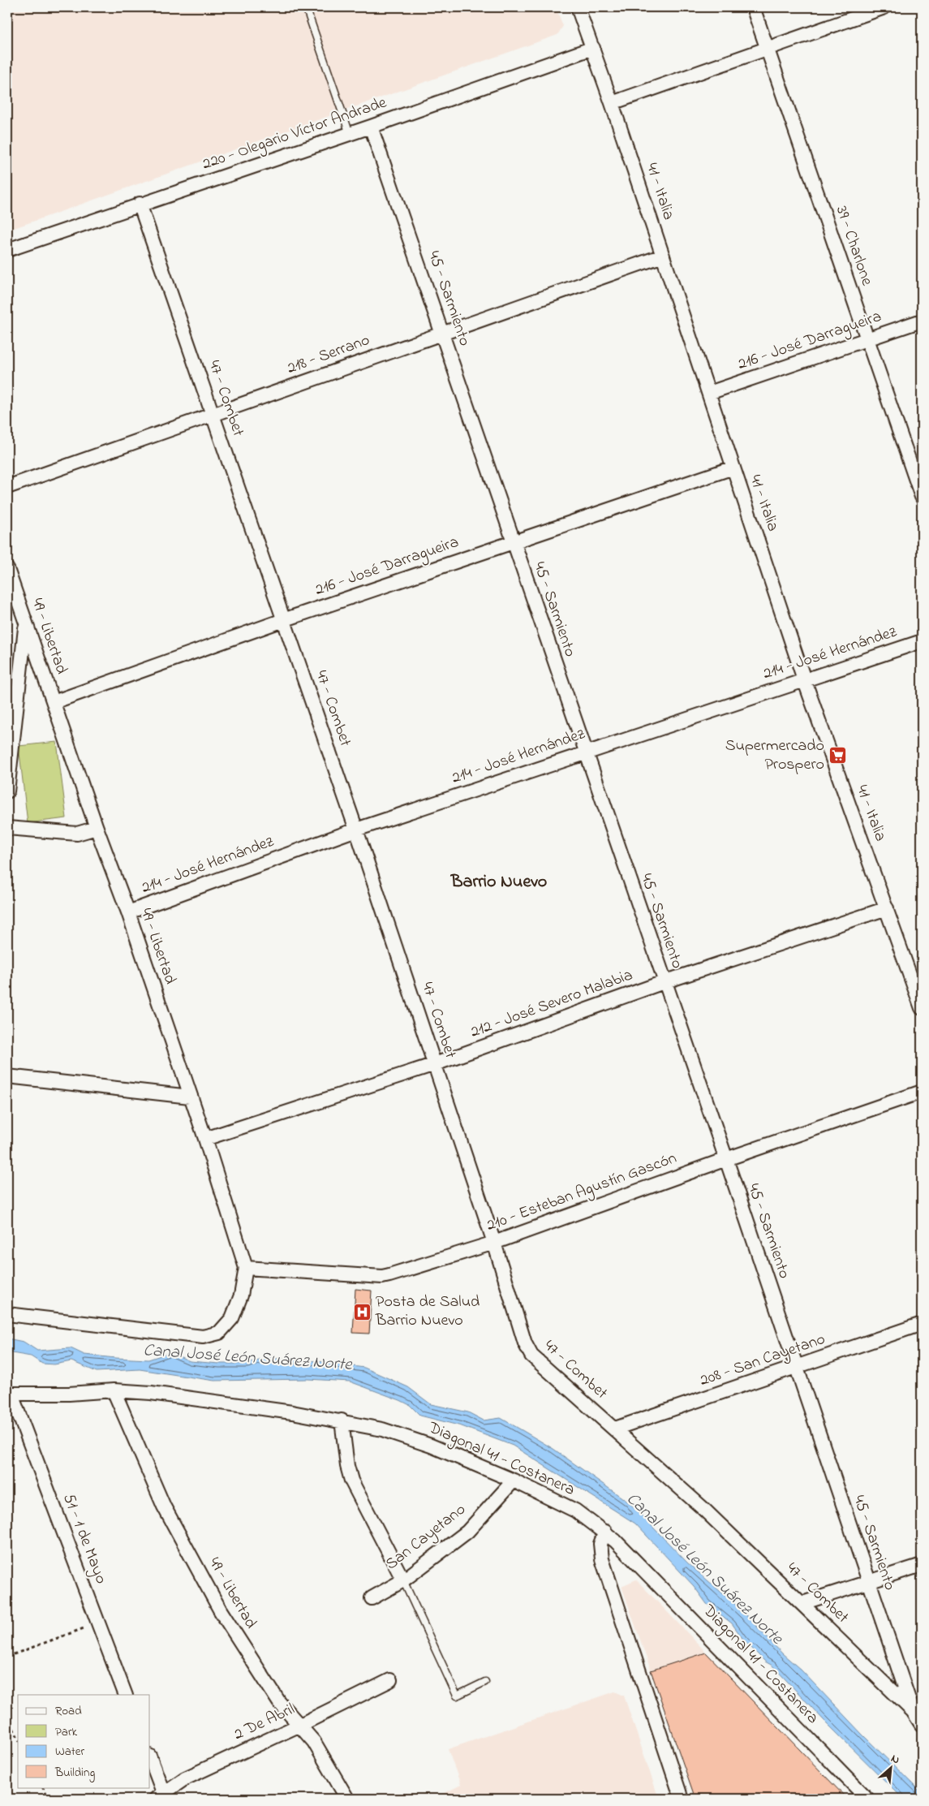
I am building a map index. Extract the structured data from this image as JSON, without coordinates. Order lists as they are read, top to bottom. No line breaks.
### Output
{"streets":{"street":["220 - Olegario Víctor Andrade","41 - Italia","39 - Charlone","45 - Sarmiento","216 - José Darragueira","218 - Serrano","47 - Combet","49 - Libertad","214 - José Hernández","212 - José Severo Malabia","210 - Esteban Agustín Gascón","208 - San Cayetano","Diagonal 41 - Costanera","San Cayetano","51 - 1 de Mayo","2 De Abril"]},"crossings":[["220 - Olegario Víctor Andrade","41 - Italia"],["220 - Olegario Víctor Andrade","45 - Sarmiento"],["220 - Olegario Víctor Andrade","47 - Combet"],["41 - Italia","216 - José Darragueira"],["41 - Italia","218 - Serrano"],["41 - Italia","214 - José Hernández"],["41 - Italia","212 - José Severo Malabia"],["39 - Charlone","216 - José Darragueira"],["45 - Sarmiento","216 - José Darragueira"],["45 - Sarmiento","218 - Serrano"],["45 - Sarmiento","47 - Combet"],["45 - Sarmiento","214 - José Hernández"],["45 - Sarmiento","212 - José Severo Malabia"],["45 - Sarmiento","210 - Esteban Agustín Gascón"],["45 - Sarmiento","208 - San Cayetano"],["216 - José Darragueira","47 - Combet"],["216 - José Darragueira","49 - Libertad"],["218 - Serrano","47 - Combet"],["47 - Combet","214 - José Hernández"],["47 - Combet","212 - José Severo Malabia"],["47 - Combet","210 - Esteban Agustín Gascón"],["47 - Combet","208 - San Cayetano"],["49 - Libertad","214 - José Hernández"],["49 - Libertad","212 - José Severo Malabia"],["49 - Libertad","210 - Esteban Agustín Gascón"],["49 - Libertad","Diagonal 41 - Costanera"],["49 - Libertad","2 De Abril"],["Diagonal 41 - Costanera","San Cayetano"],["Diagonal 41 - Costanera","51 - 1 de Mayo"]],"districts":["Barrio Nuevo"],"water":["Canal José León Suárez Norte"],"places":{"supermarket":["Supermercado Prospero"],"hospital":["Posta de Salud Barrio Nuevo"]},"legend":["Road","Park","Water","Building"],"north":"top right"}
